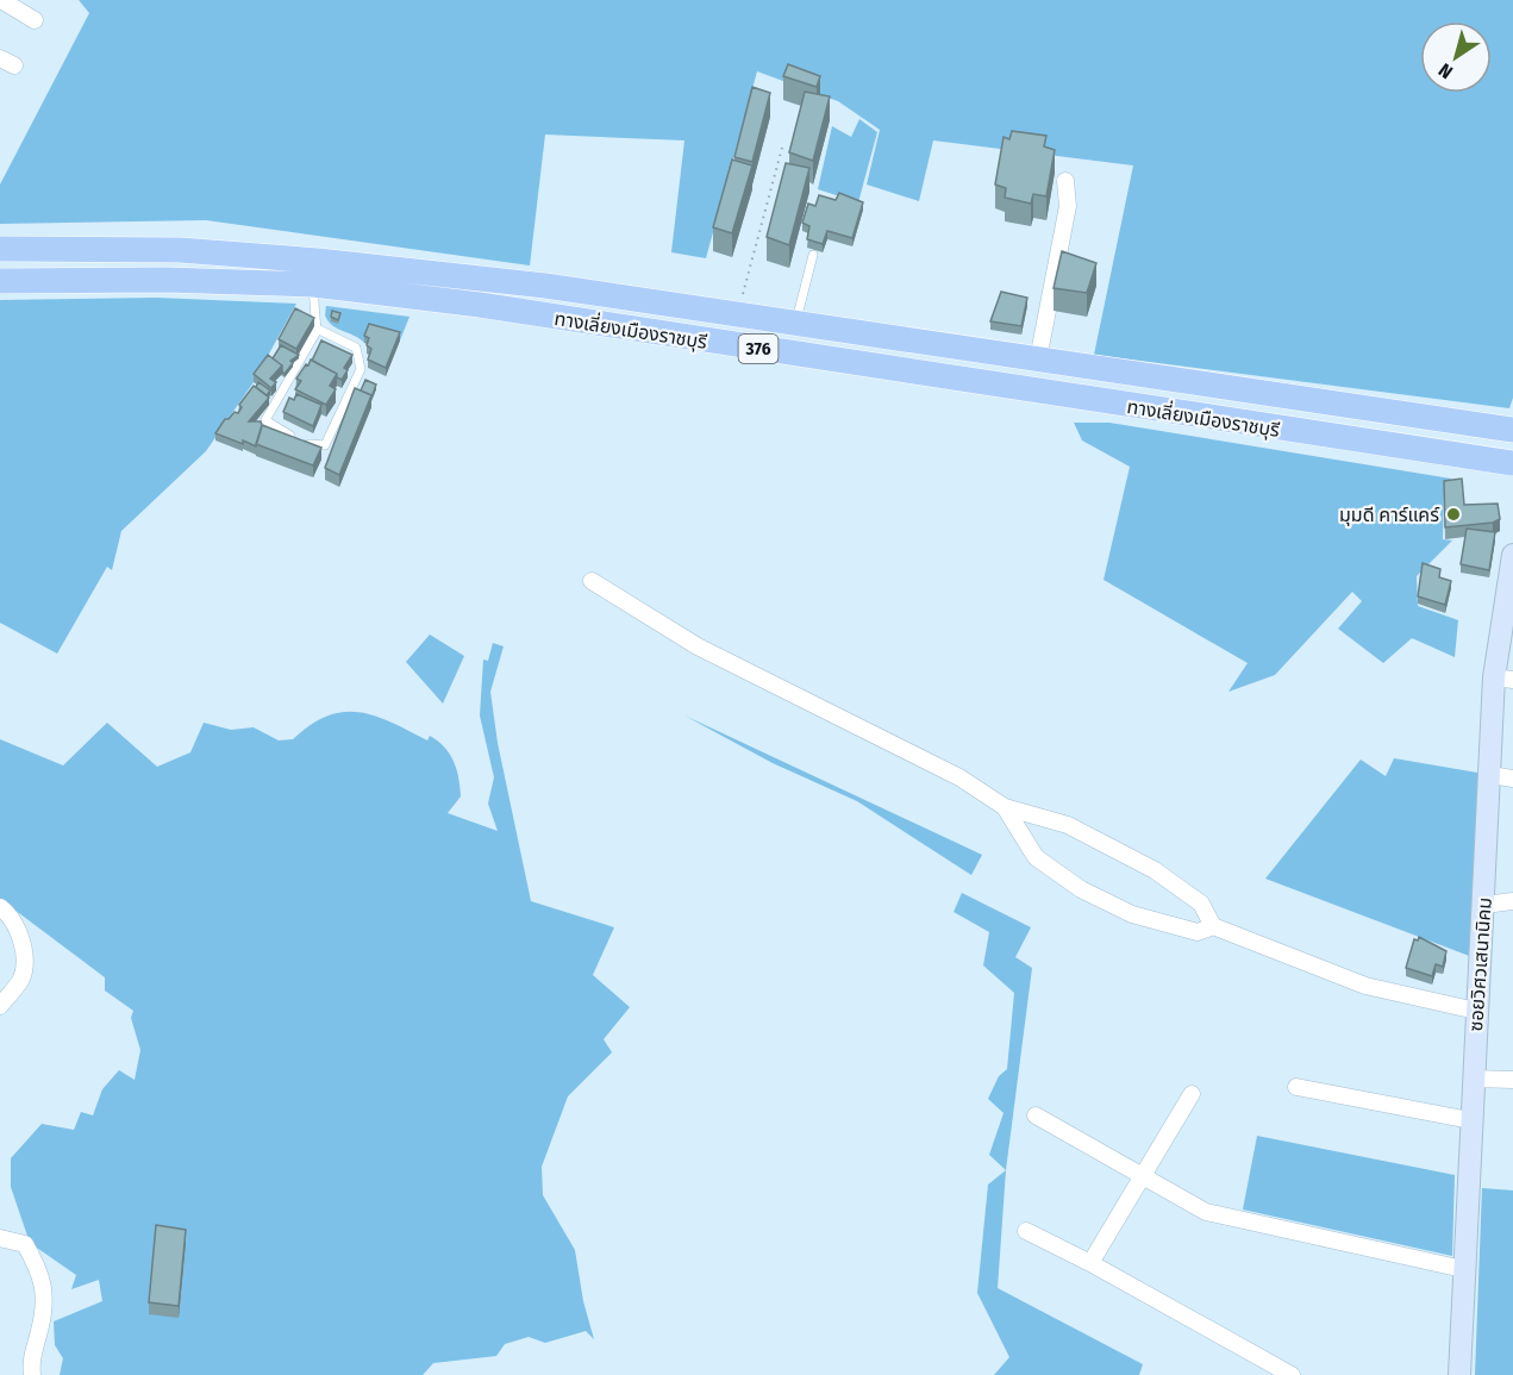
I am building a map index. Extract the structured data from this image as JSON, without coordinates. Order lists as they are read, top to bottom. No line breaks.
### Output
{"streets":{"main road":["ทางเลี่ยงเมืองราชบุรี","376"],"street":["ซอยวิศวเสนานิคม"]},"places":["มุมดี คาร์แคร์"],"north":"bottom left"}
